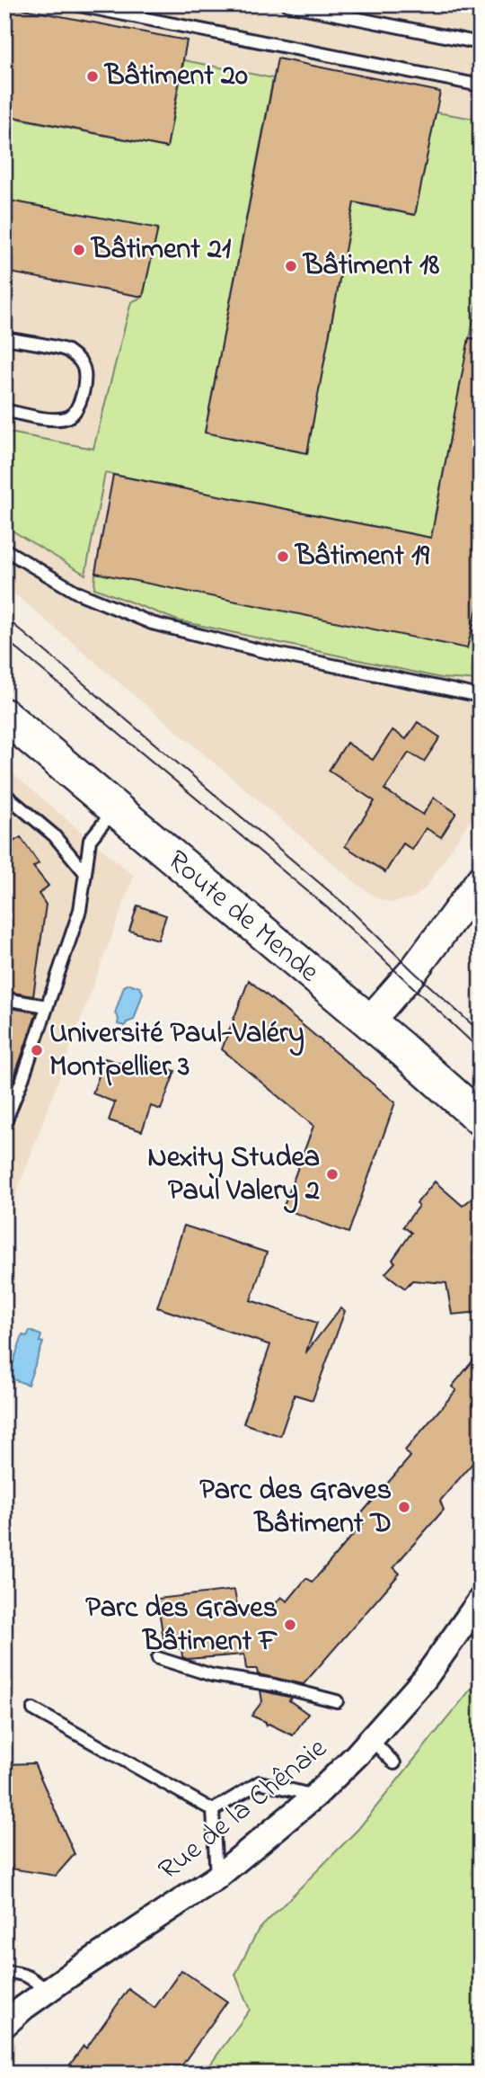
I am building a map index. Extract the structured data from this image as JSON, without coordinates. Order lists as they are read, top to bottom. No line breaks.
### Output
{"streets":{"main road":["Route de Mende"],"street":["Rue de la Chênaie"]},"places":["Bâtiment 20","Bâtiment 21","Bâtiment 18","Bâtiment 19","Université Paul-Valéry Montpellier 3","Nexity Studea Paul Valery 2","Parc des Graves Bâtiment D","Parc des Graves Bâtiment F"]}
